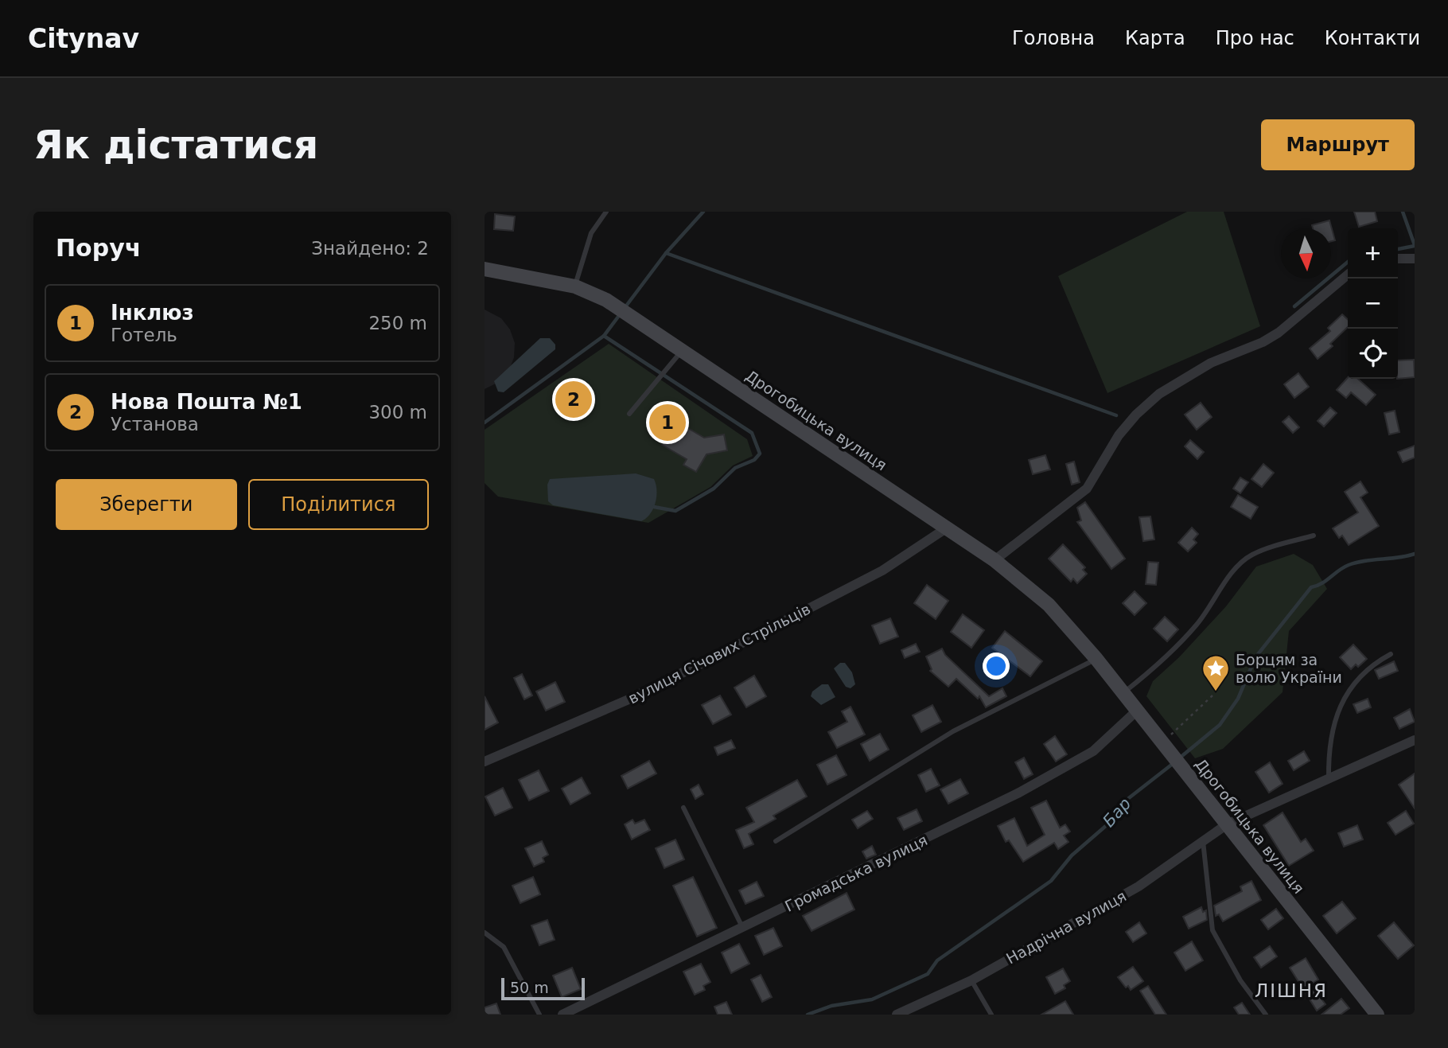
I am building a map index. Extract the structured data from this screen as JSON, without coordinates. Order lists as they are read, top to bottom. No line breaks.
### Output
{"streets":{"main road":["Дрогобицька вулиця"],"street":["вулиця Січових Стрільців","Громадська вулиця","Надрічна вулиця"]},"crossings":[["Дрогобицька вулиця","вулиця Січових Стрільців"],["Дрогобицька вулиця","Громадська вулиця"],["Дрогобицька вулиця","Надрічна вулиця"]],"districts":["ЛІШНЯ"],"water":["Бар"],"places":{"place":["Борцям за волю України"]},"scale_bar":"50 m","north":"bottom","page":{"header":"Citynav","nav":["Головна","Карта","Про нас","Контакти"],"buttons":["Маршрут",["Зберегти","Поділитися"]],"title":"Як дістатися","heading":["Поруч","Знайдено: 2"],"map_buttons":["+","−"],"list":[{"mark":"1","name":"Інклюз","note":"Готель","value":"250 m"},{"mark":"2","name":"Нова Пошта №1","note":"Установа","value":"300 m"}],"pins":["2","1"],"scale":"50 m"}}
